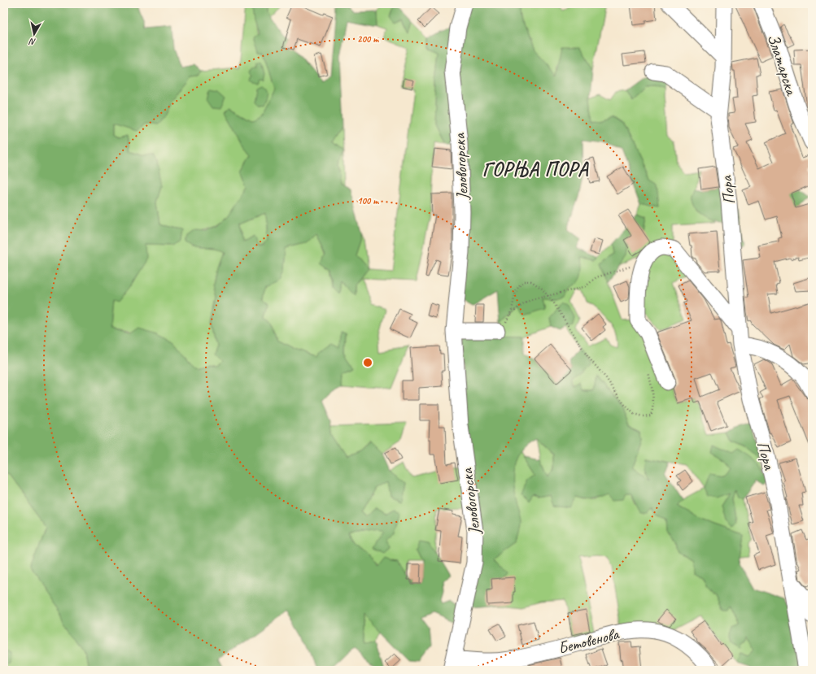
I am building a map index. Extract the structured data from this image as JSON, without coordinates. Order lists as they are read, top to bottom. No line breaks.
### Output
{"streets":{"street":["Златарска","Јеловогорска","Пора","Бетовенова"]},"crossings":[["Јеловогорска","Бетовенова"]],"districts":["ГОРЊА ПОРА"],"north":"bottom","rings":["200 m","100 m"]}
